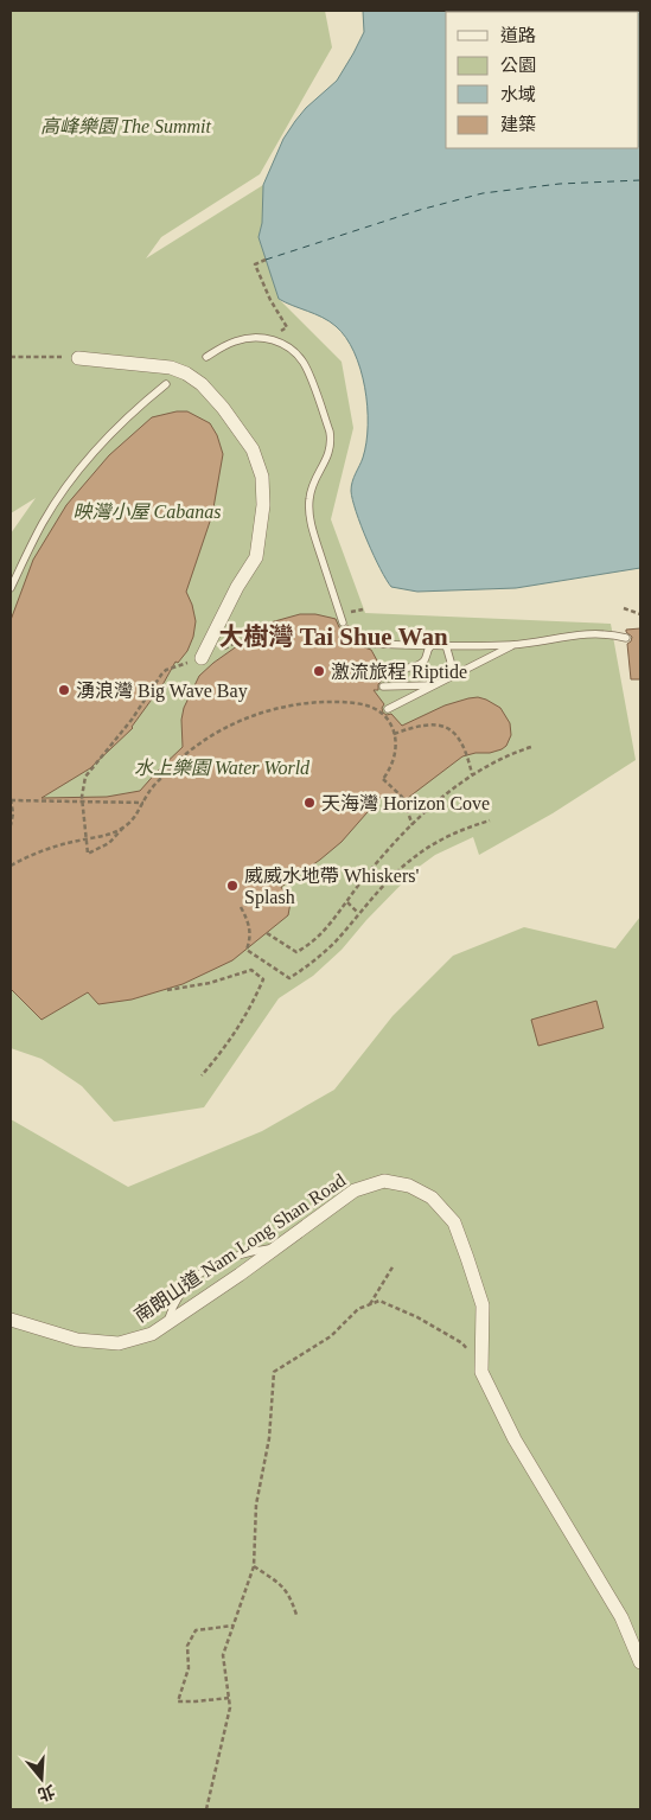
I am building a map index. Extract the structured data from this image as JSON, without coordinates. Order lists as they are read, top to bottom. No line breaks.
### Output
{"streets":{"street":["南朗山道 Nam Long Shan Road"]},"districts":["大樹灣 Tai Shue Wan"],"parks":["高峰樂園 The Summit","映灣小屋 Cabanas","水上樂園 Water World"],"places":["激流旅程 Riptide","湧浪灣 Big Wave Bay","天海灣 Horizon Cove","威威水地帶 Whiskers' Splash"],"legend":["道路","公園","水域","建築"],"north":"bottom"}
